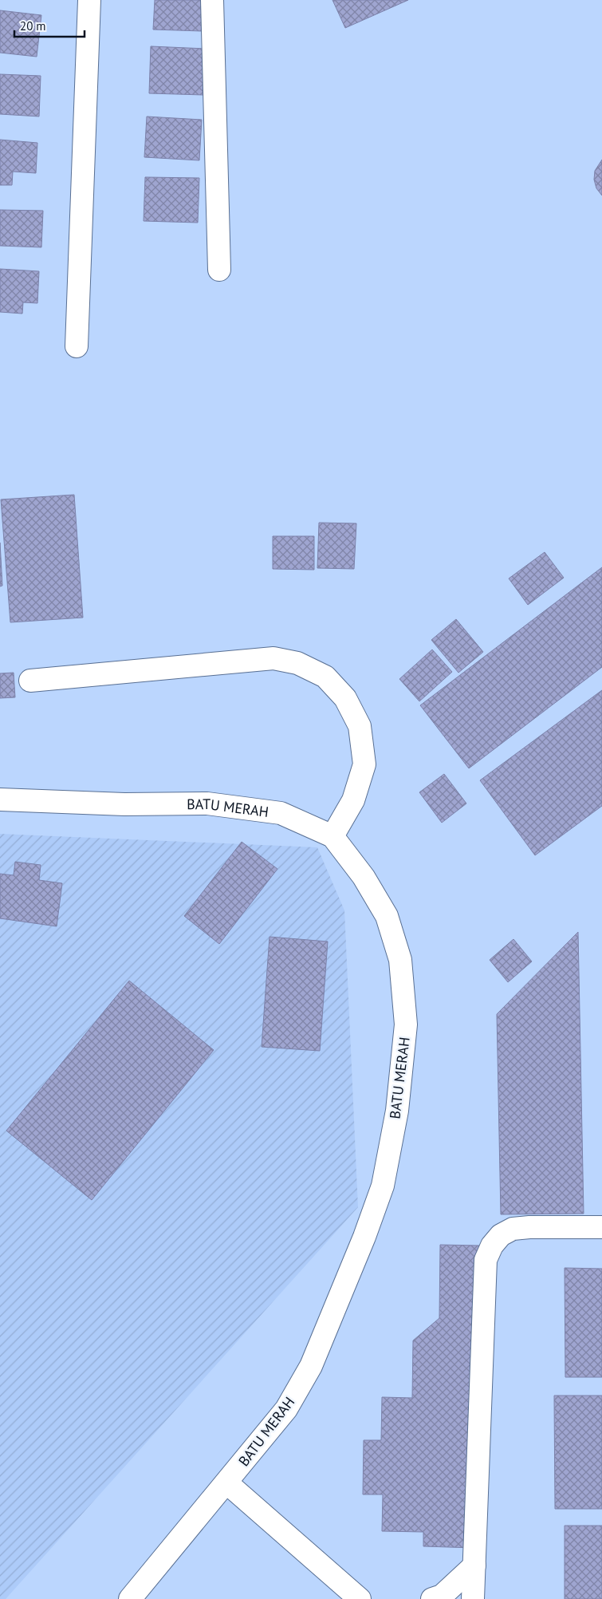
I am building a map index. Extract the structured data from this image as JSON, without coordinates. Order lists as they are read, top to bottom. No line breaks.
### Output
{"streets":{"street":["BATU MERAH"]},"scale_bar":"20 m"}
